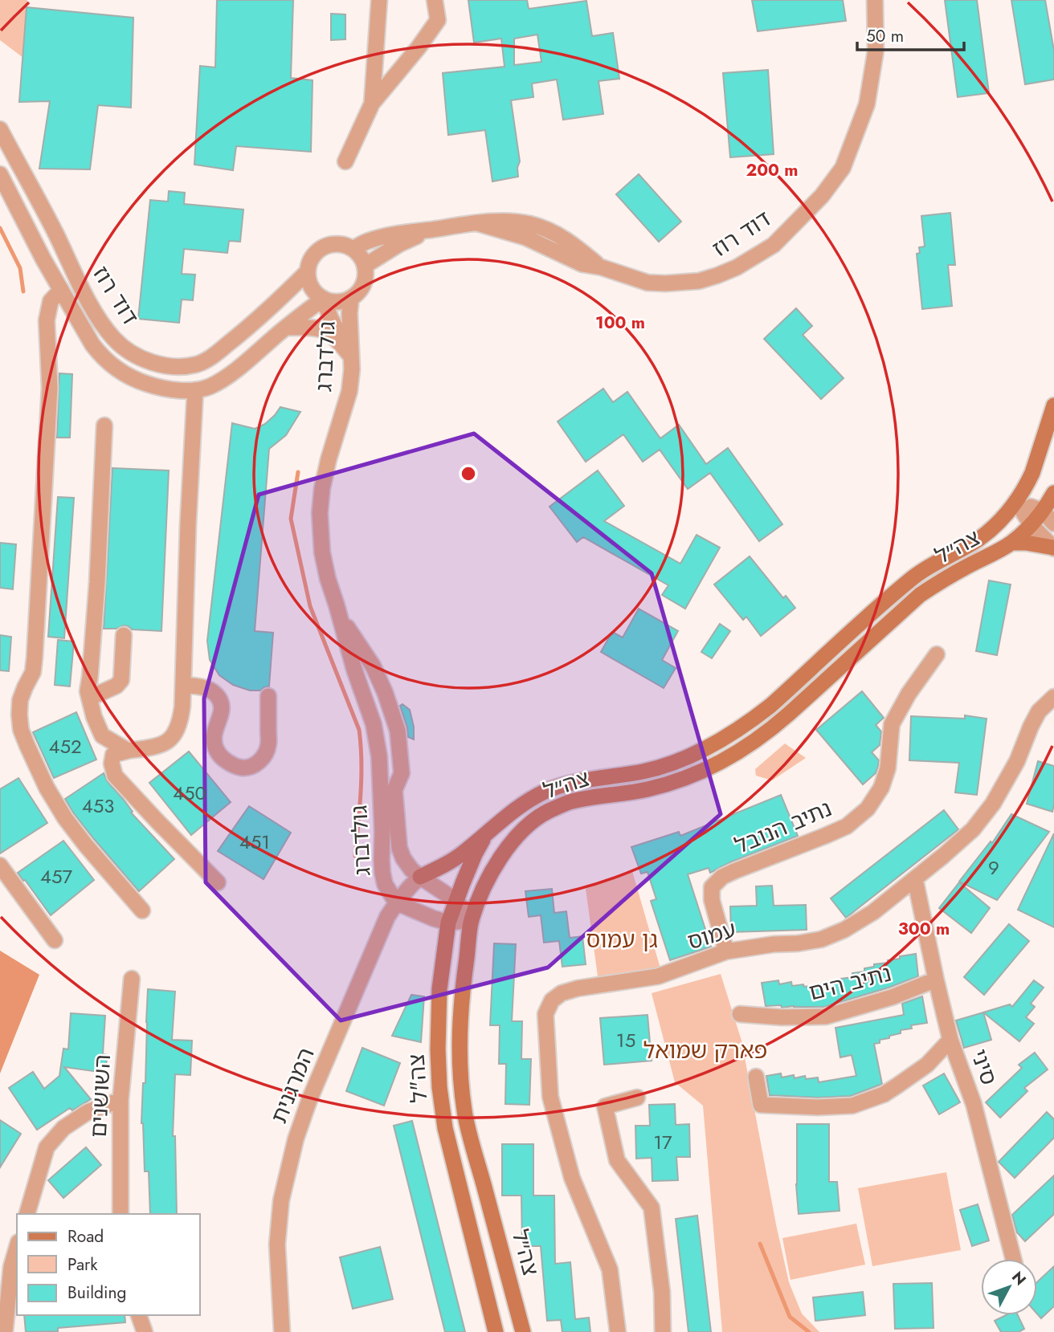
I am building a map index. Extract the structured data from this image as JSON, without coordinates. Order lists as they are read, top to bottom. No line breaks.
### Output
{"streets":{"main road":["צה״ל","צה\"ל"],"street":["דוד רוז","גולדברג","נתיב הנובל","עמוס","נתיב הים","סיני","המרגנית","השושנים"]},"crossings":[["דוד רוז","גולדברג"],["גולדברג","צה״ל"],["גולדברג","צה\"ל"],["גולדברג","המרגנית"],["צה״ל","צה\"ל"],["נתיב הנובל","עמוס"],["עמוס","סיני"],["נתיב הים","סיני"]],"parks":["גן עמוס","פארק שמואל"],"house_numbers":["452","450","453","451","9","457","15","17"],"legend":["Road","Park","Building"],"scale_bar":"50 m","north":"top right","rings":["200 m","100 m","300 m"]}
